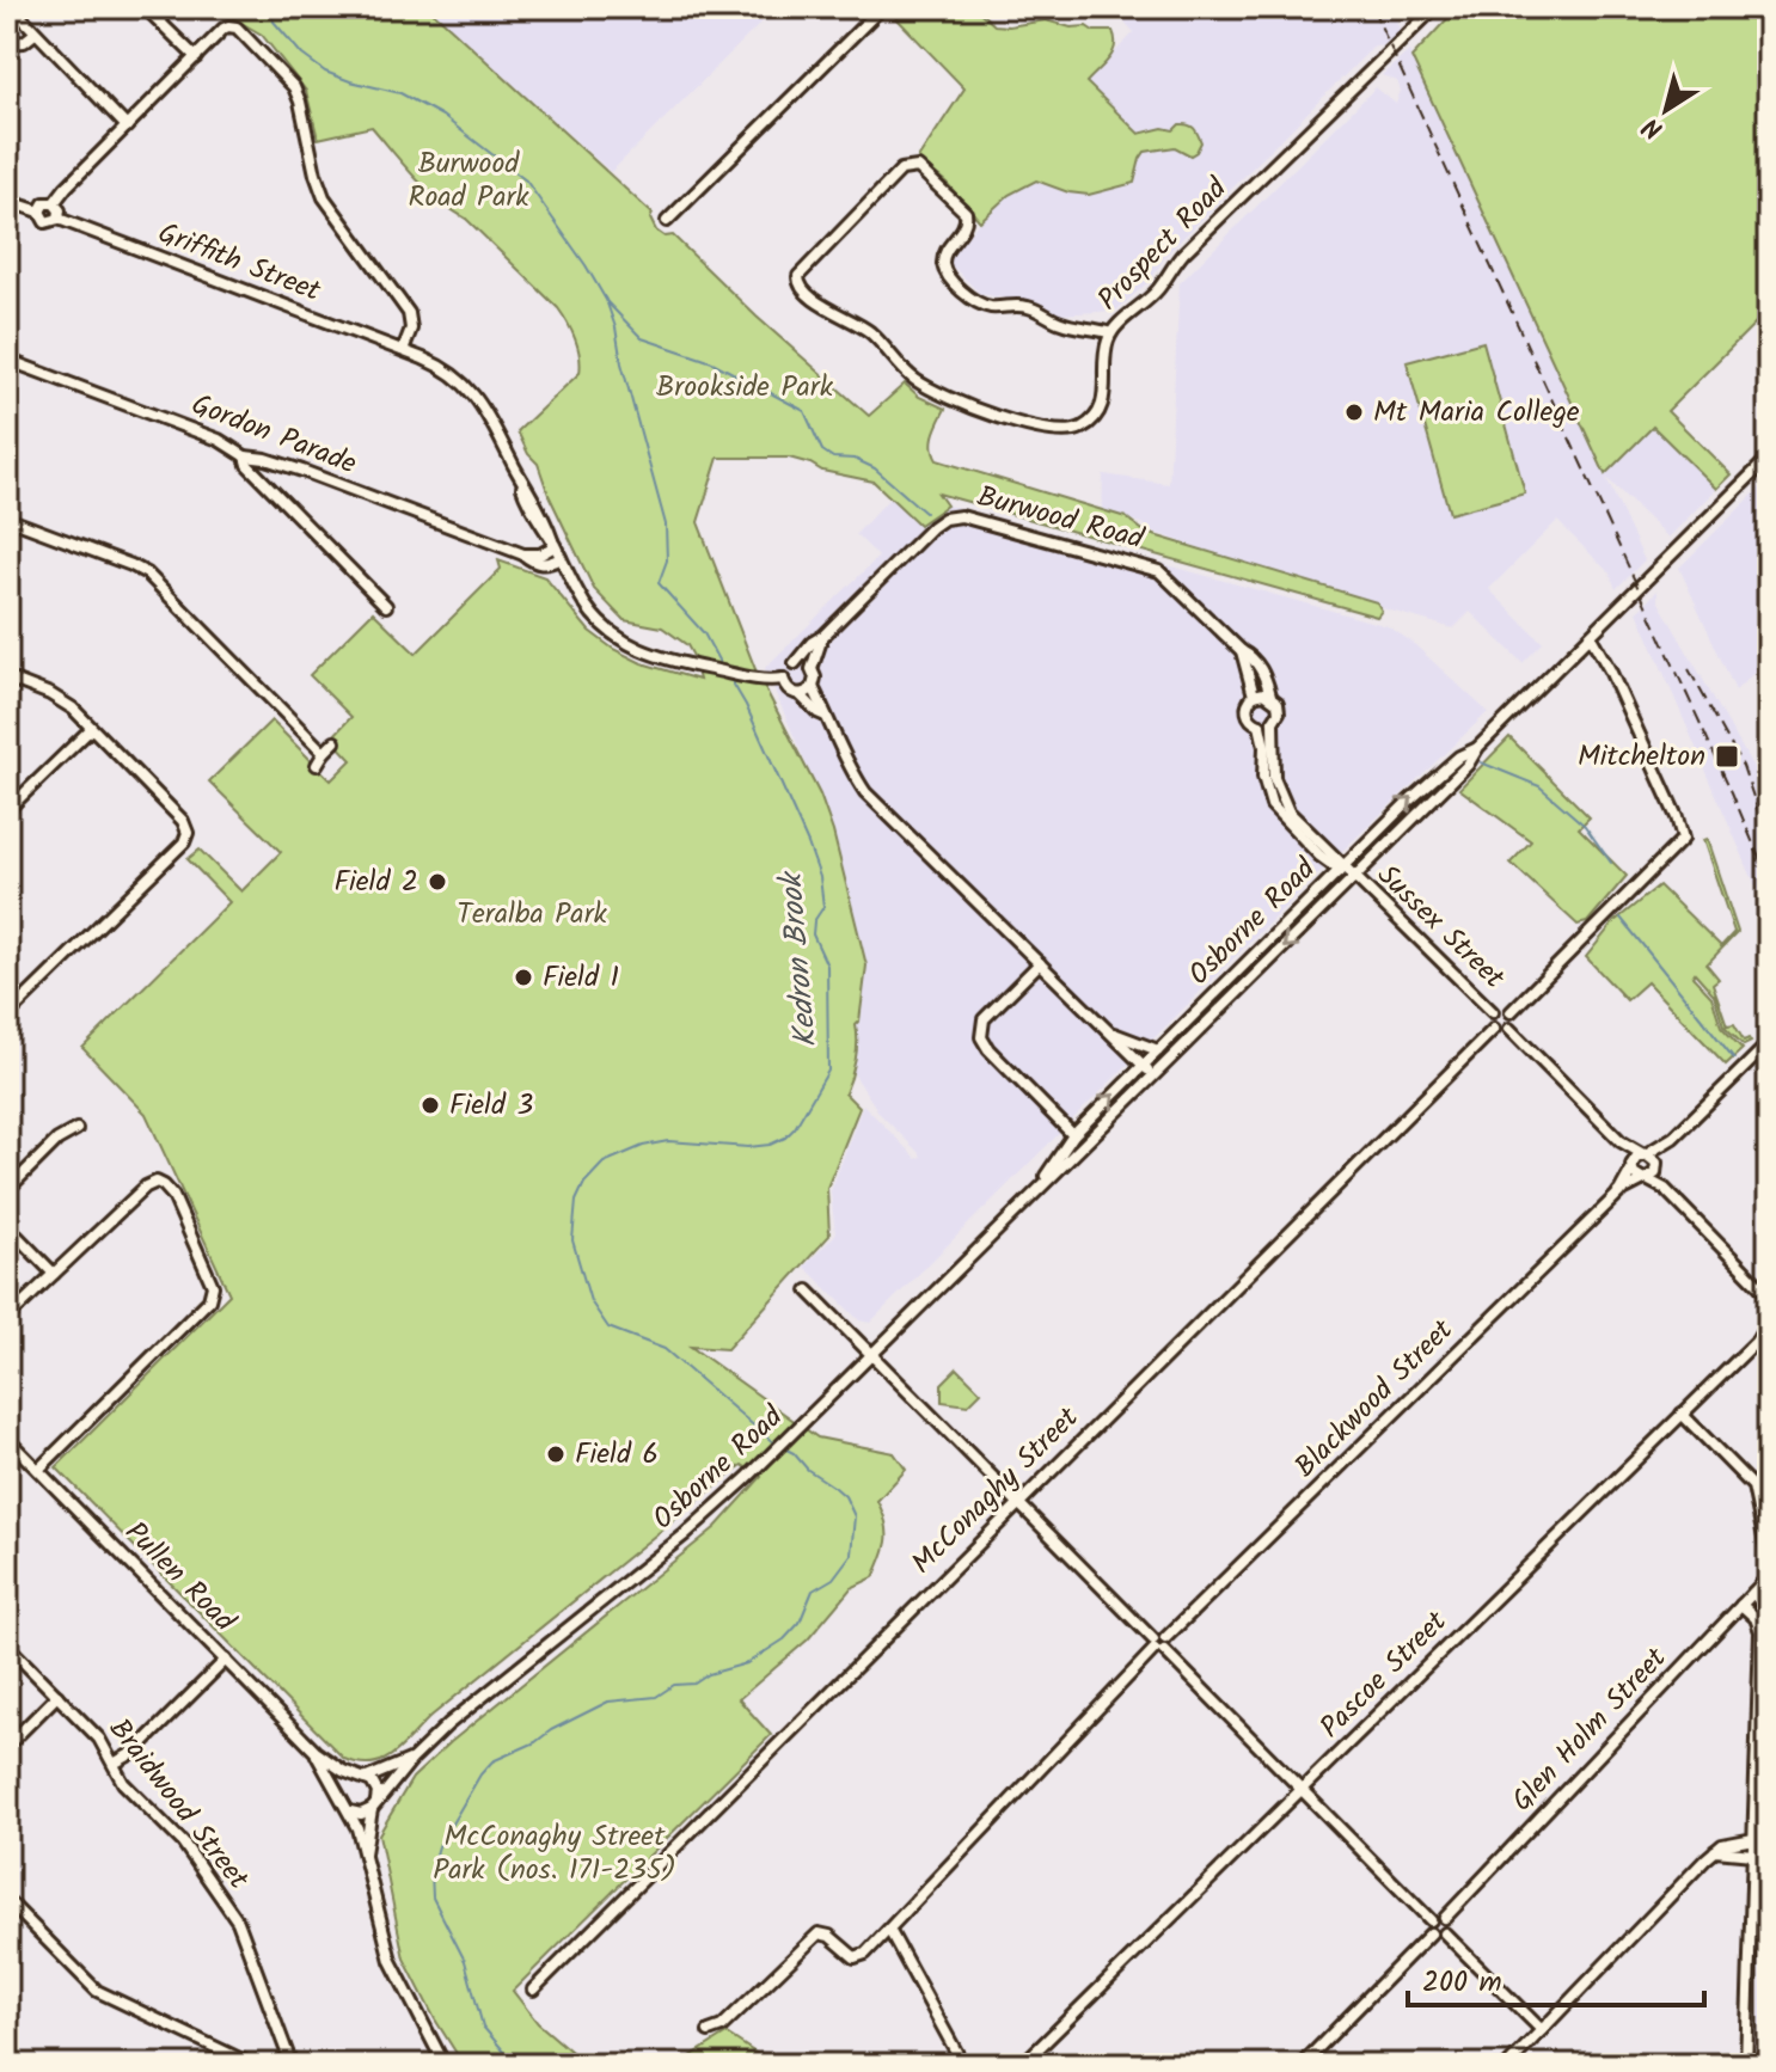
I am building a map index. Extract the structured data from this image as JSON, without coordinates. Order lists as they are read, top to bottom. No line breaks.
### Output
{"streets":{"street":["Prospect Road","Griffith Street","Gordon Parade","Burwood Road","Osborne Road","Sussex Street","Blackwood Street","McConaghy Street","Pullen Road","Pascoe Street","Glen Holm Street","Braidwood Street"]},"crossings":[["Osborne Road","Sussex Street"],["Osborne Road","Pullen Road"],["Sussex Street","McConaghy Street"]],"water":["Kedron Brook"],"parks":["Burwood Road Park","Brookside Park","Teralba Park","McConaghy Street Park (nos. 171-235)"],"places":{"other":["Mt Maria College","Field 2","Field 1","Field 3","Field 6"],"transit":["Mitchelton"]},"scale_bar":"200 m","north":"bottom left"}
